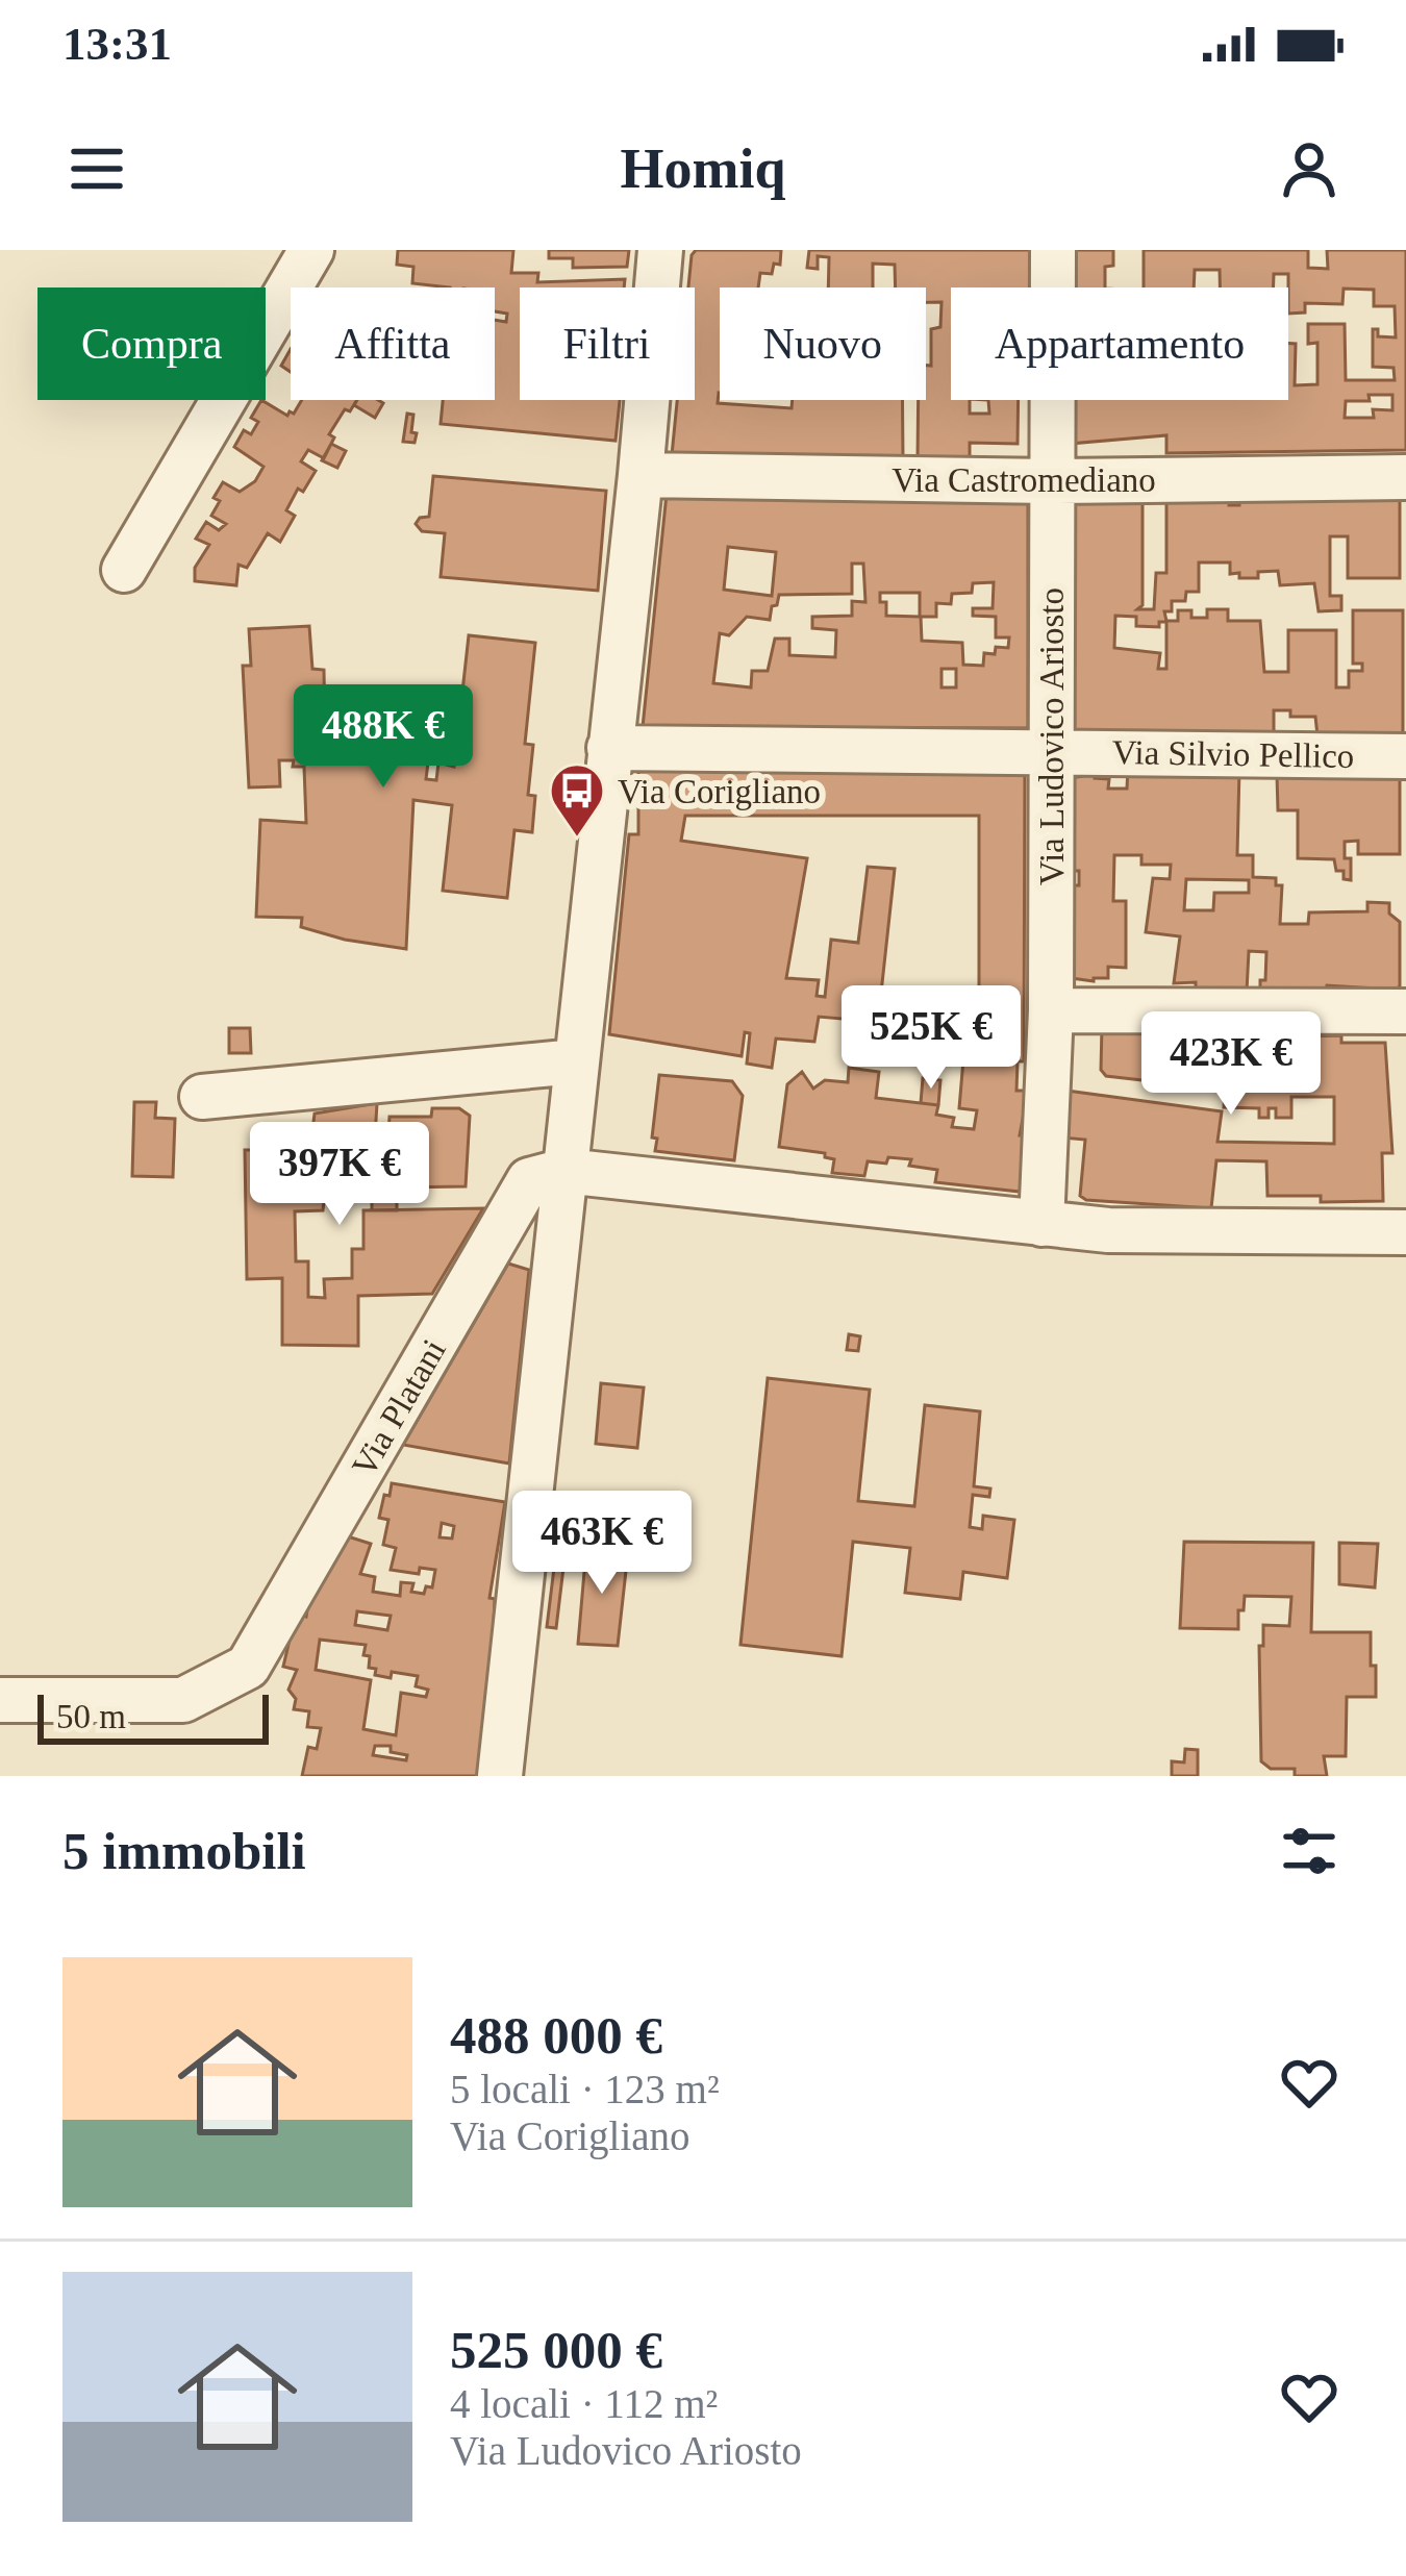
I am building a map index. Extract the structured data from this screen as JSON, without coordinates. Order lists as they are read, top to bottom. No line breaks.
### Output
{"streets":{"street":["Via Castromediano","Via Ludovico Ariosto","Via Silvio Pellico","Via Platani"]},"crossings":[["Via Castromediano","Via Ludovico Ariosto"],["Via Ludovico Ariosto","Via Silvio Pellico"]],"places":{"bus stop":["Via Corigliano"]},"scale_bar":"50 m","page":{"status":"13:31","header":"Homiq","chip":["Compra","Affitta","Filtri","Nuovo","Appartamento"],"price":["488K €","525K €","423K €","397K €","463K €"],"scale":"50 m","heading":"5 immobili","list":[{"name":"488 000 €","note":"5 locali · 123 m² · Via Corigliano"},{"name":"525 000 €","note":"4 locali · 112 m² · Via Ludovico Ariosto"}]}}
